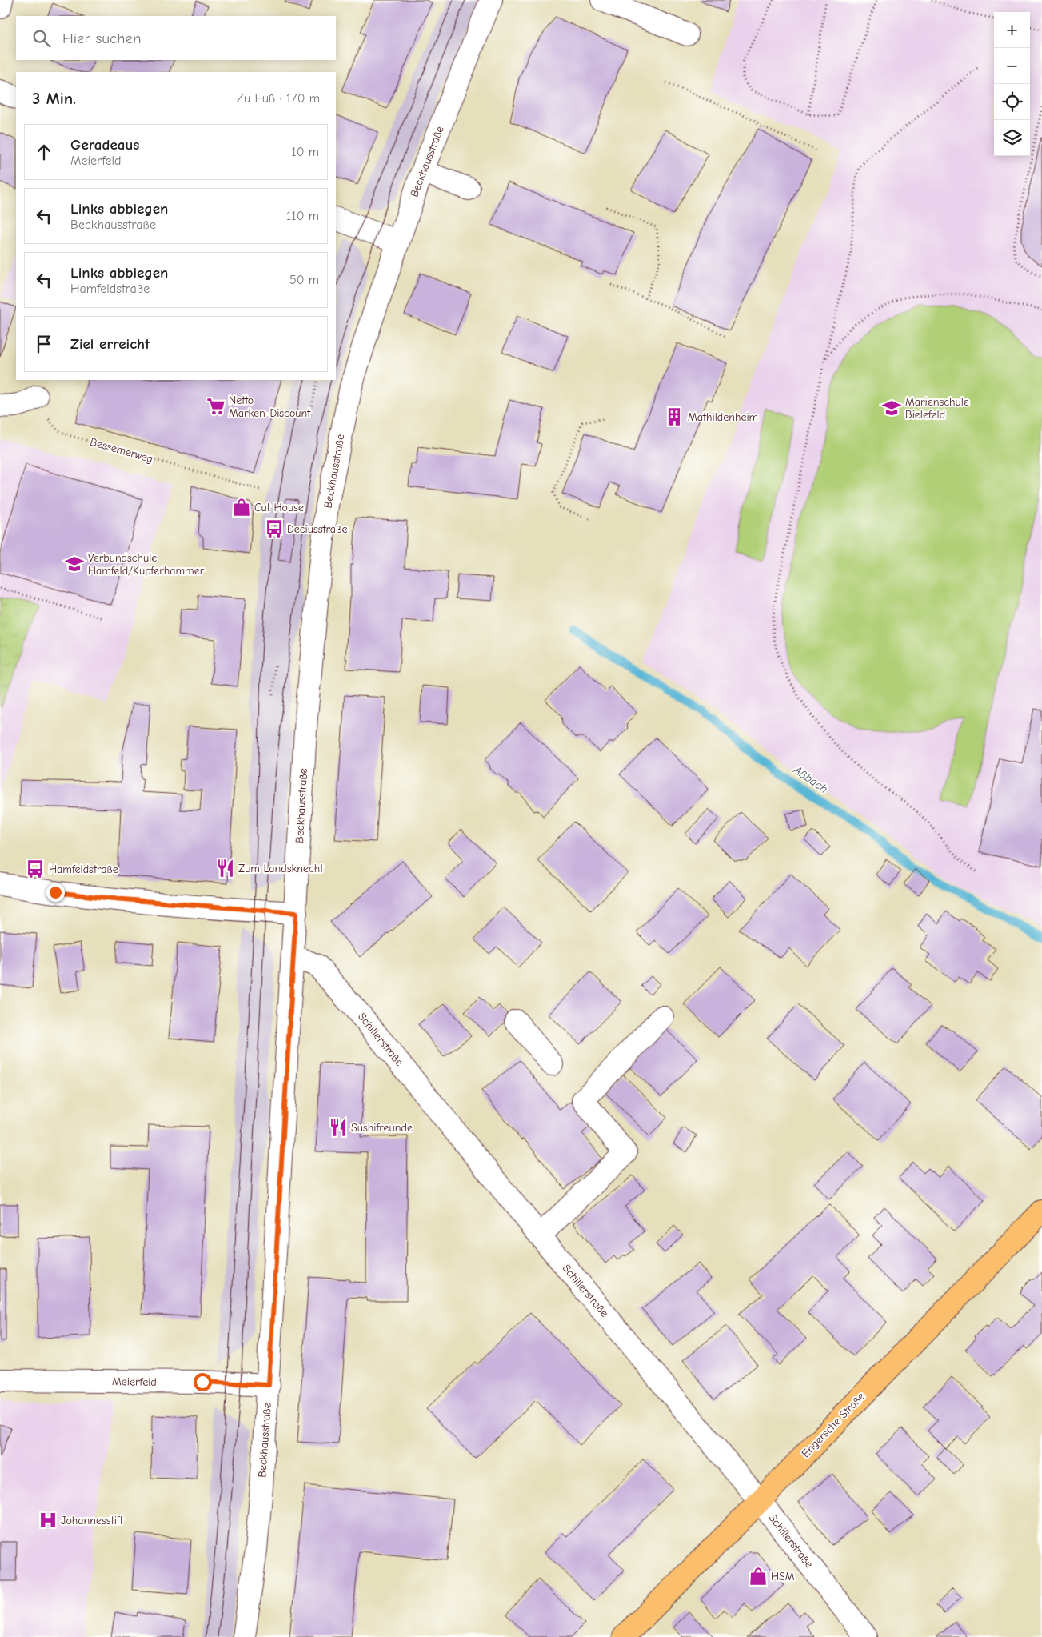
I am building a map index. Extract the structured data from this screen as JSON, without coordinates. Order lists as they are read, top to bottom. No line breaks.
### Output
{"streets":{"main road":["Engersche Straße"],"street":["Beckhausstraße","Schillerstraße","Meierfeld"],"path":["Bessemerweg"]},"crossings":[["Beckhausstraße","Schillerstraße"],["Beckhausstraße","Meierfeld"],["Schillerstraße","Engersche Straße"]],"water":["Aßbach"],"places":{"supermarket":["Netto Marken-Discount"],"school or university":["Marienschule Bielefeld","Verbundschule Hamfeld/Kupferhammer"],"building":["Mathildenheim"],"shop":["Cut House","HSM"],"bus stop":["Deciusstraße","Hamfeldstraße"],"restaurant":["Zum Landsknecht","Sushifreunde"],"hospital":["Johannesstift"]},"page":{"map_buttons":["+","−"],"search":"Hier suchen","heading":["3 Min.","Zu Fuß · 170 m"],"list":[["Geradeaus","Meierfeld","10 m"],["Links abbiegen","Beckhausstraße","110 m"],["Links abbiegen","Hamfeldstraße","50 m"],"Ziel erreicht"]}}
